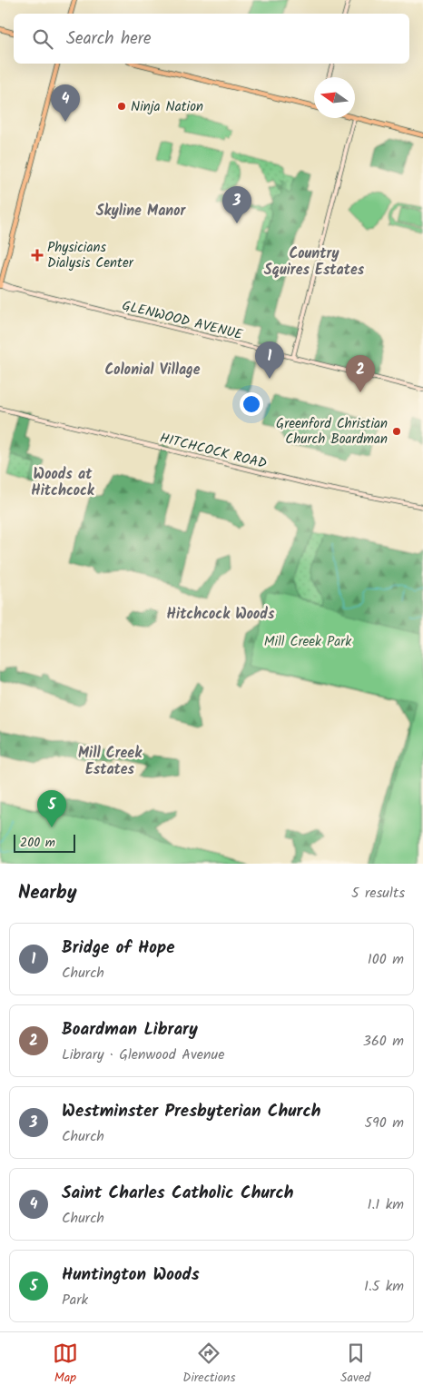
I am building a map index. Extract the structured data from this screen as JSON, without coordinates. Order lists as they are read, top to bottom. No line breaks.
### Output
{"streets":{"street":["GLENWOOD AVENUE","HITCHCOCK ROAD"]},"districts":["Skyline Manor","Country Squires Estates","Colonial Village","Woods at Hitchcock","Hitchcock Woods","Mill Creek Estates"],"parks":["Mill Creek Park"],"places":{"other":["Ninja Nation","Greenford Christian Church Boardman"],"health":["Physicians Dialysis Center"]},"scale_bar":"200 m","north":"left","page":{"search":"Search here","pins":["4","3","1","2","5"],"scale":"200 m","heading":["Nearby","5 results"],"list":[{"mark":"1","name":"Bridge of Hope","note":"Church","value":"100 m"},{"mark":"2","name":"Boardman Library","note":"Library · Glenwood Avenue","value":"360 m"},{"mark":"3","name":"Westminster Presbyterian Church","note":"Church","value":"590 m"},{"mark":"4","name":"Saint Charles Catholic Church","note":"Church","value":"1.1 km"},{"mark":"5","name":"Huntington Woods","note":"Park","value":"1.5 km"}],"nav":["Map","Directions","Saved"]}}
